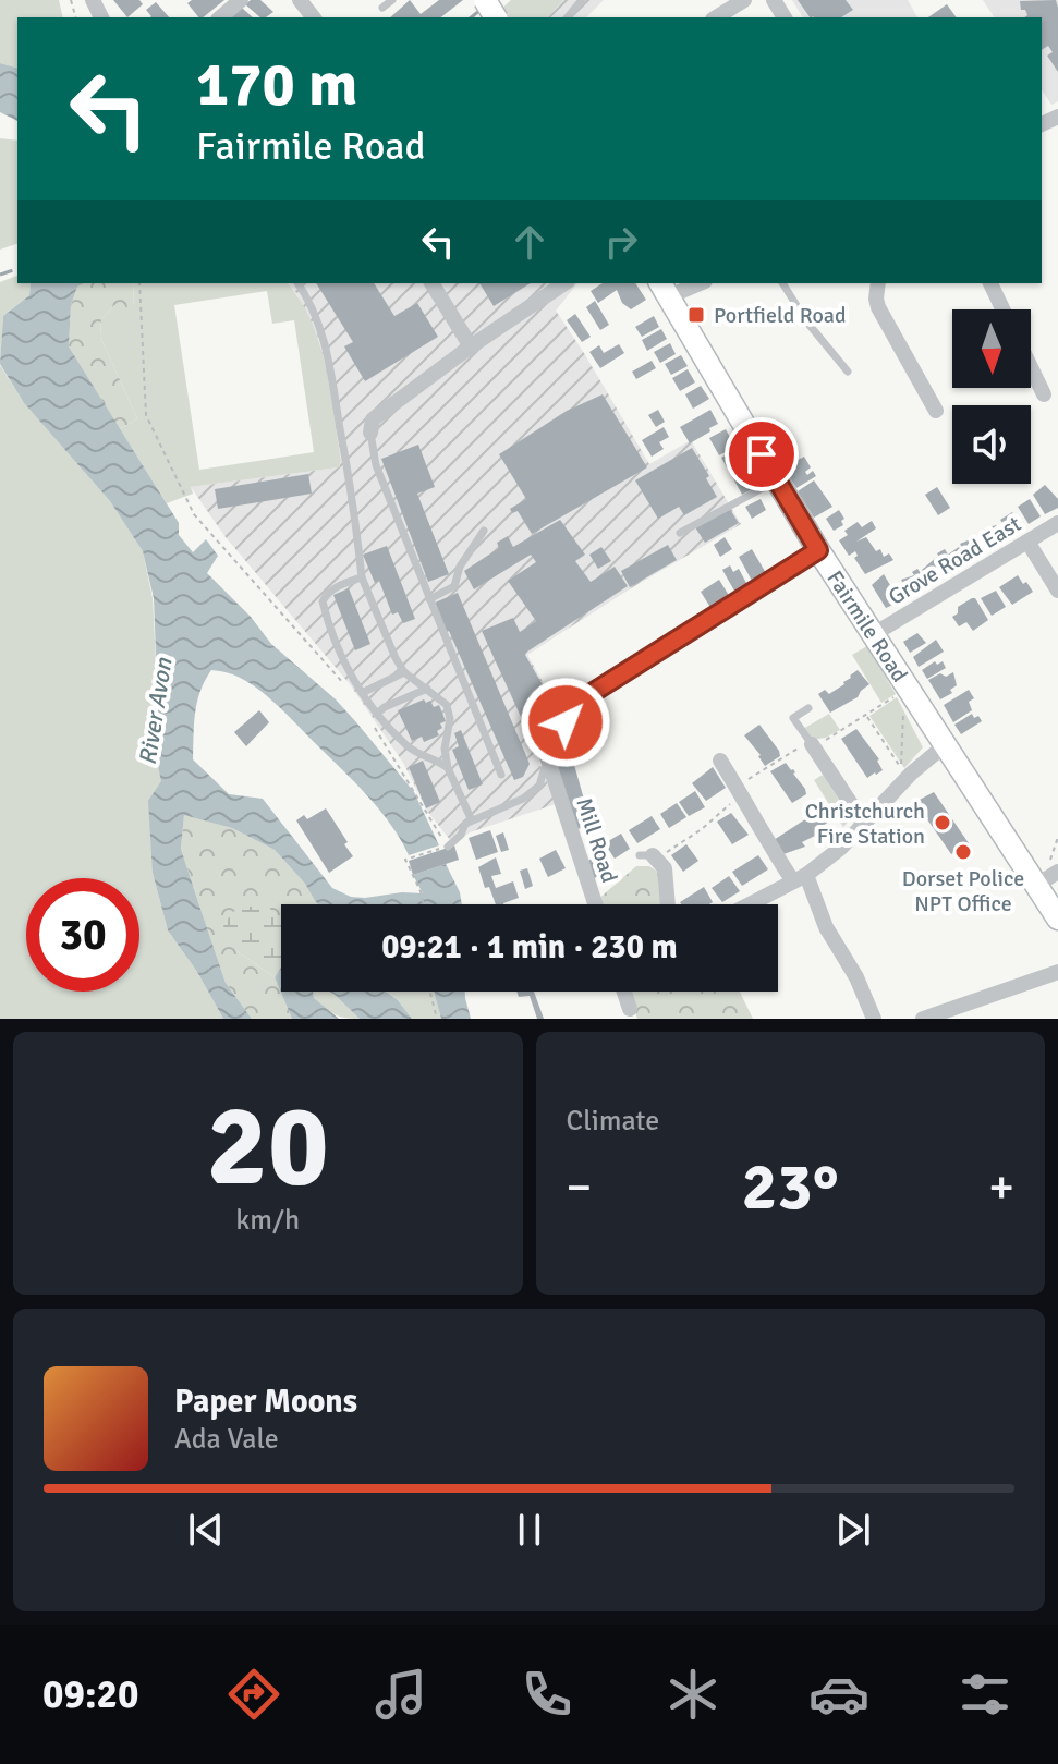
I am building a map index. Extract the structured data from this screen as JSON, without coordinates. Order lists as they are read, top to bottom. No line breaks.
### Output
{"streets":{"main road":["Fairmile Road"],"street":["Grove Road East","Mill Road"]},"crossings":[["Grove Road East","Fairmile Road"]],"water":["River Avon"],"places":{"transit":["Portfield Road"],"other":["Christchurch Fire Station","Dorset Police NPT Office"]},"north":"bottom","page":{"turn":["170 m","Fairmile Road"],"limit":"30","trip":"09:21 · 1 min · 230 m","tile":[["20","km/h"],"Climate"],"heat":["−","23°","+"],"song":["Paper Moons","Ada Vale"],"tabs":"09:20"}}
